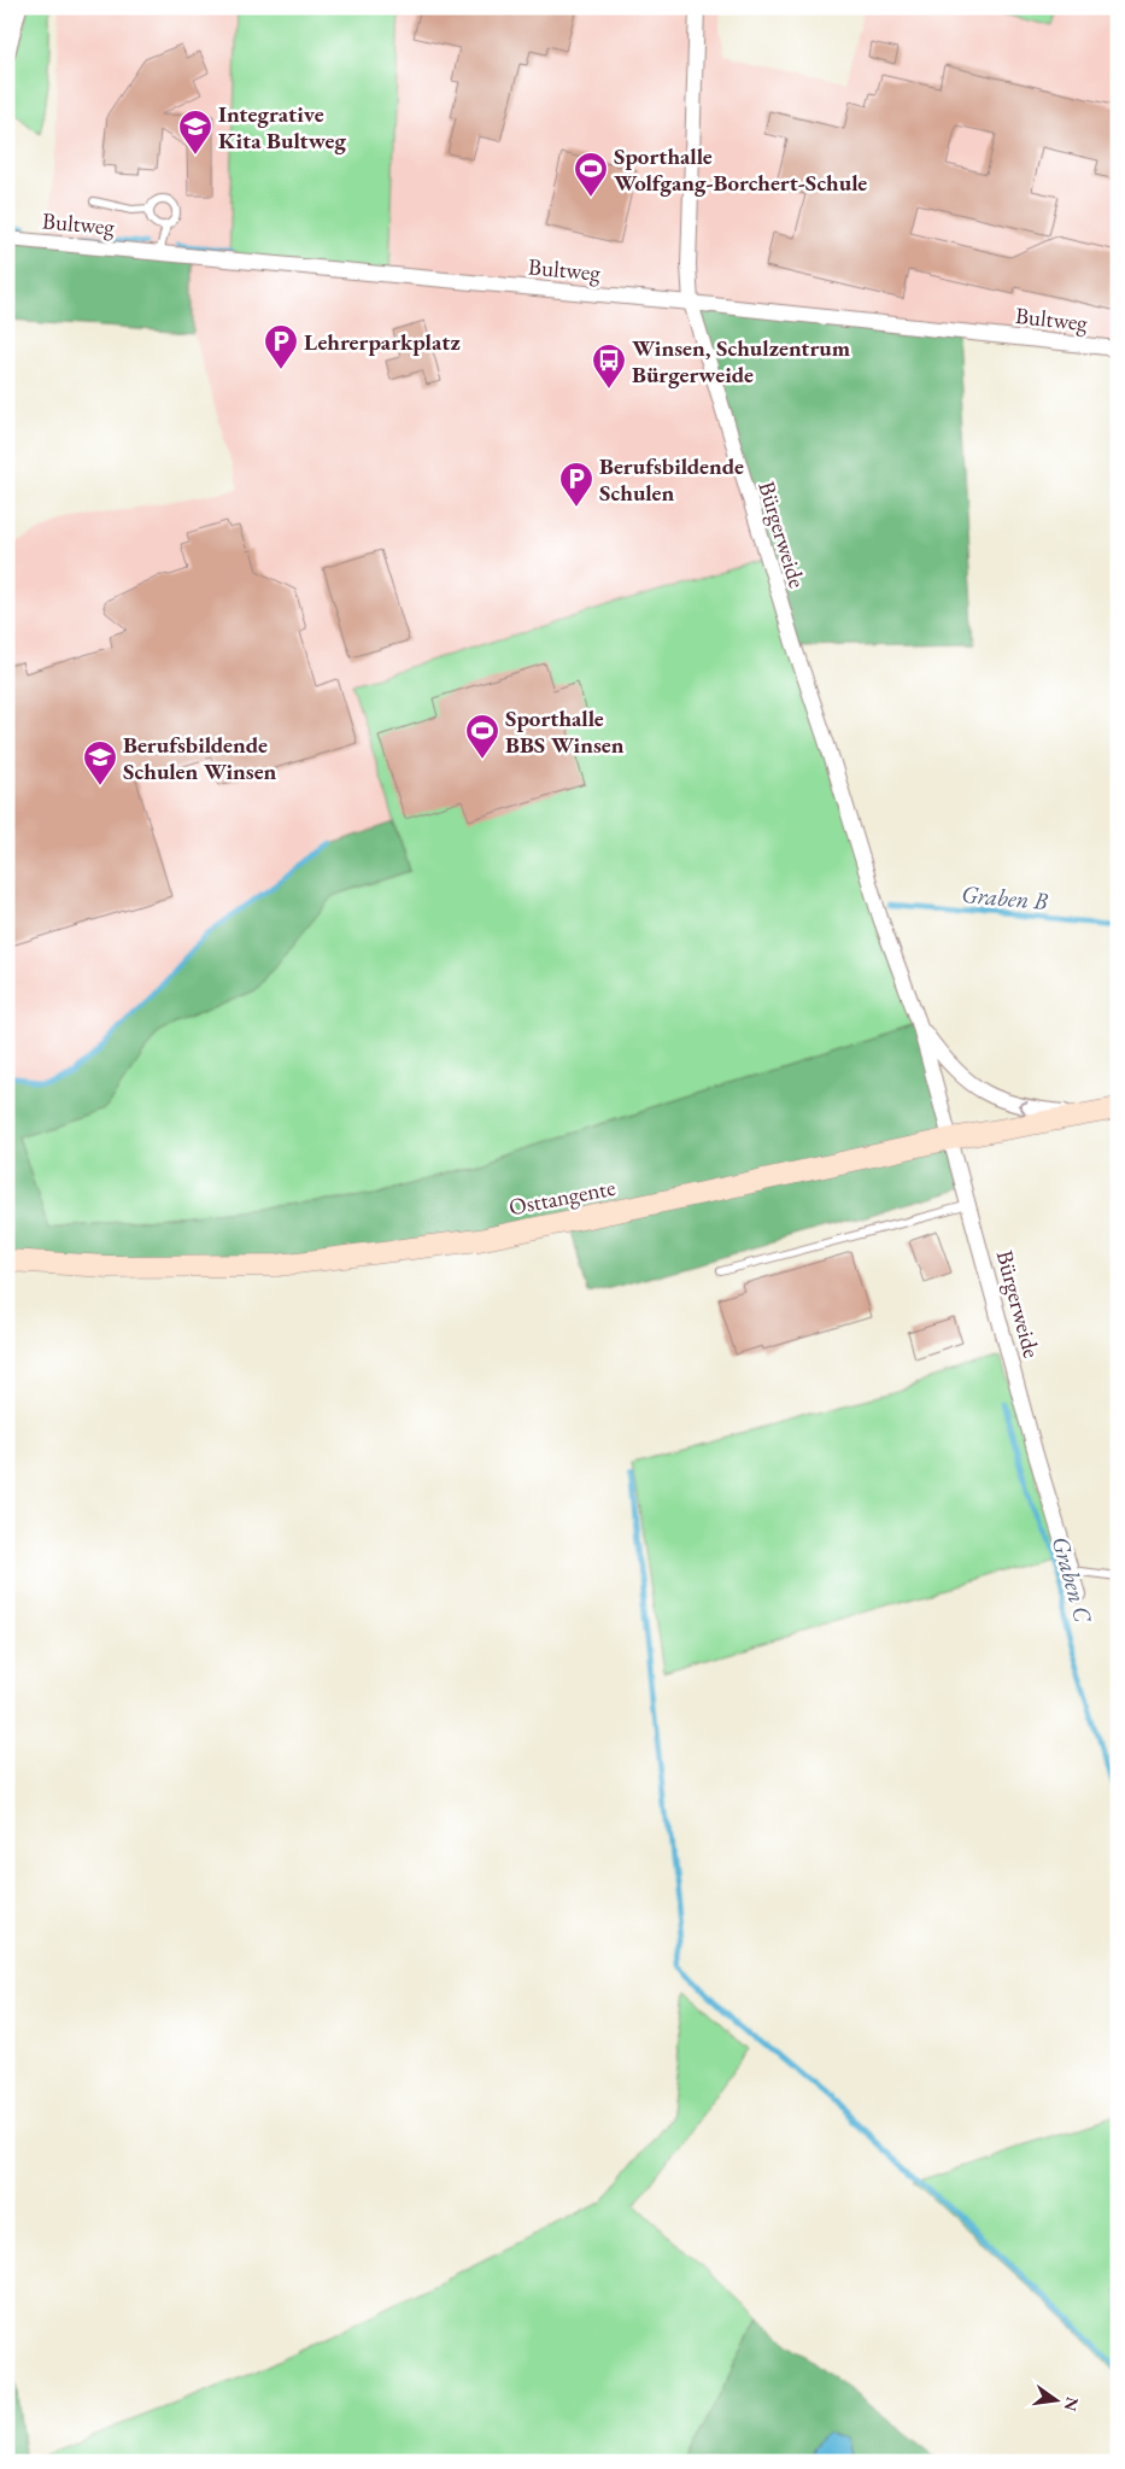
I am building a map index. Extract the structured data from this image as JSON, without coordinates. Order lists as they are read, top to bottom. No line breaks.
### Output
{"streets":{"main road":["Osttangente"],"street":["Bultweg","Bürgerweide"]},"crossings":[["Bultweg","Bürgerweide"],["Bürgerweide","Osttangente"]],"water":["Graben B","Graben C"],"places":{"school or university":["Integrative Kita Bultweg","Berufsbildende Schulen Winsen"],"sports":["Sporthalle Wolfgang-Borchert-Schule","Sporthalle BBS Winsen"],"parking":["Lehrerparkplatz","Berufsbildende Schulen"],"bus stop":["Winsen, Schulzentrum Bürgerweide"]},"north":"right"}
